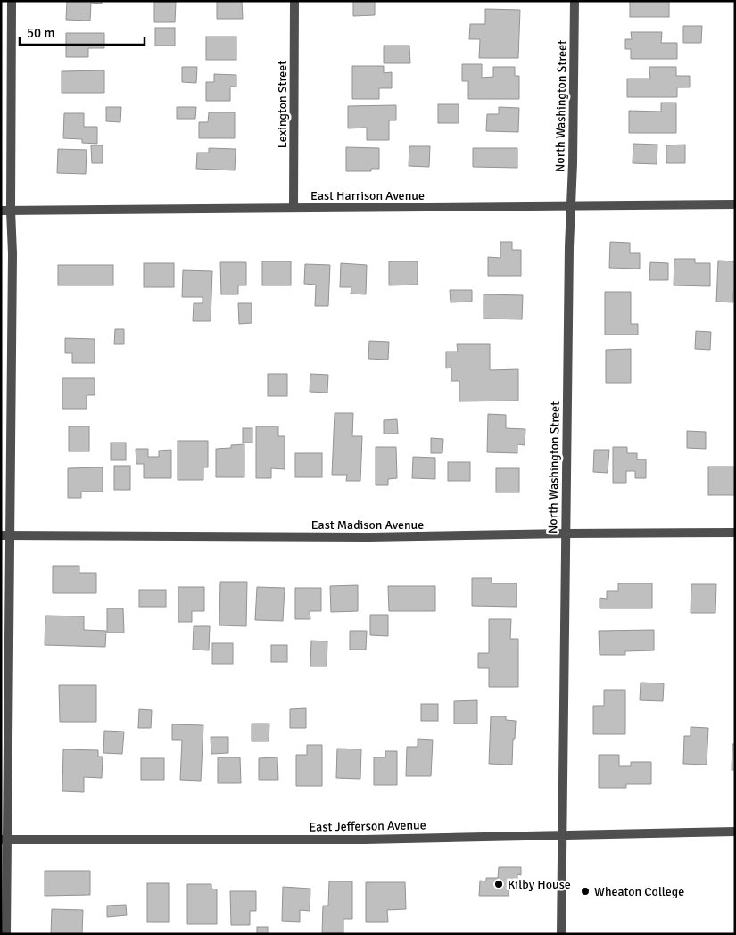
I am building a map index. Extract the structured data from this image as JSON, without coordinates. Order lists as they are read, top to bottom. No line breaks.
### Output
{"streets":{"street":["Lexington Street","North Washington Street","East Harrison Avenue","East Madison Avenue","East Jefferson Avenue"]},"crossings":[["Lexington Street","East Harrison Avenue"],["North Washington Street","East Harrison Avenue"],["North Washington Street","East Madison Avenue"],["North Washington Street","East Jefferson Avenue"]],"places":["Kilby House","Wheaton College"],"scale_bar":"50 m"}
